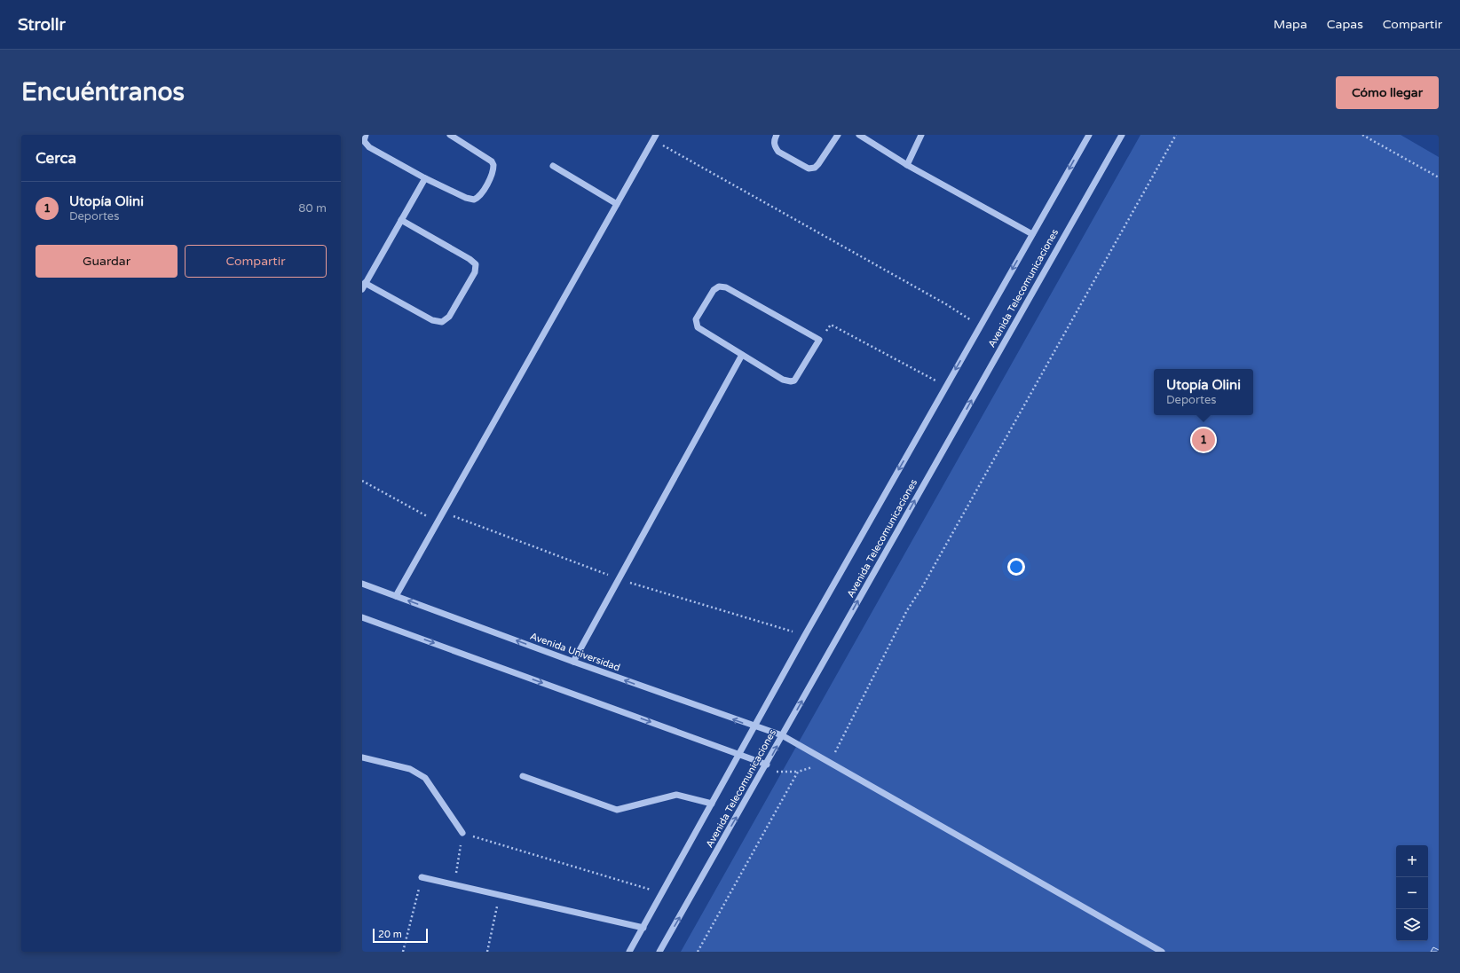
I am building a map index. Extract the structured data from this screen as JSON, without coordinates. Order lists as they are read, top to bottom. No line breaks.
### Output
{"streets":{"street":["Avenida Telecomunicaciones","Avenida Universidad"]},"crossings":[["Avenida Telecomunicaciones","Avenida Universidad"]],"scale_bar":"20 m","page":{"header":"Strollr","nav":["Mapa","Capas","Compartir"],"buttons":["Cómo llegar",["Guardar","Compartir"]],"title":"Encuéntranos","heading":"Cerca","list":[{"mark":"1","name":"Utopía Olini","note":"Deportes","value":"80 m"}],"popup":["Utopía Olini","Deportes"],"pins":"1","map_buttons":["+","−"],"scale":"20 m"}}
